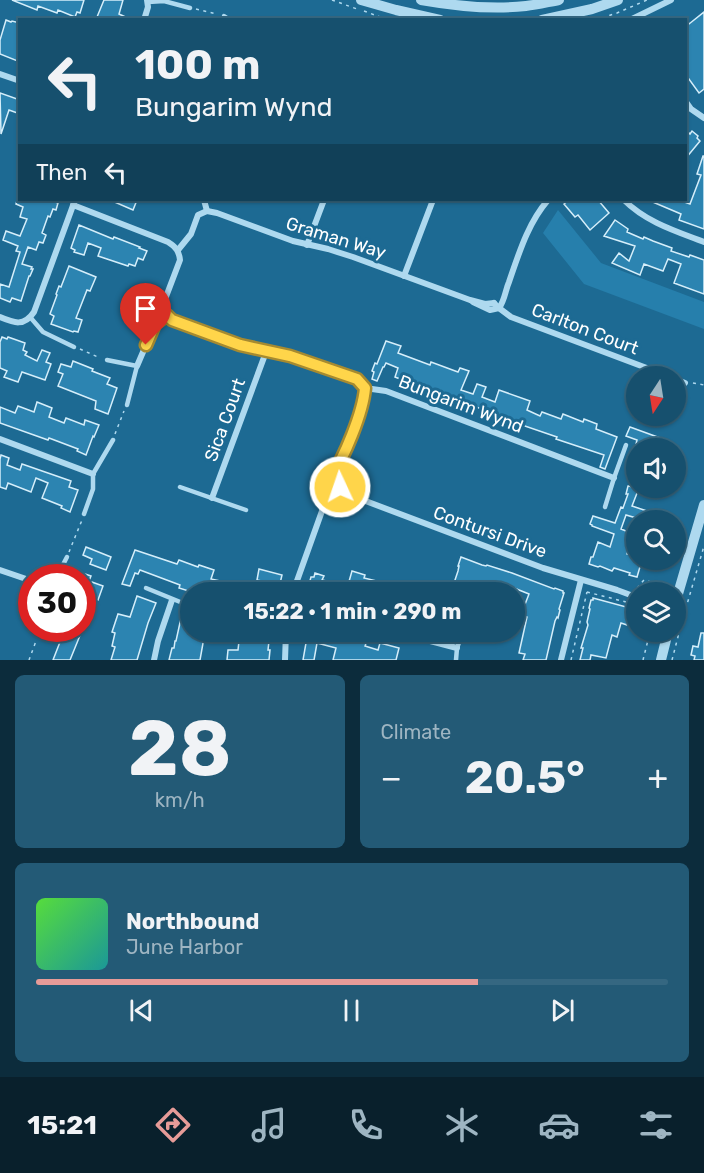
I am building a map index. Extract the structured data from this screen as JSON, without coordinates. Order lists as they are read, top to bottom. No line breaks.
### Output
{"streets":{"street":["Graman Way","Carlton Court","Bungarim Wynd","Sica Court","Contursi Drive"]},"crossings":[["Graman Way","Carlton Court"],["Bungarim Wynd","Sica Court"]],"north":"bottom","page":{"turn":["100 m","Bungarim Wynd"],"then":"Then","limit":"30","trip":"15:22 · 1 min · 290 m","tile":[["28","km/h"],"Climate"],"heat":["−","20.5°","+"],"song":["Northbound","June Harbor"],"tabs":"15:21"}}
